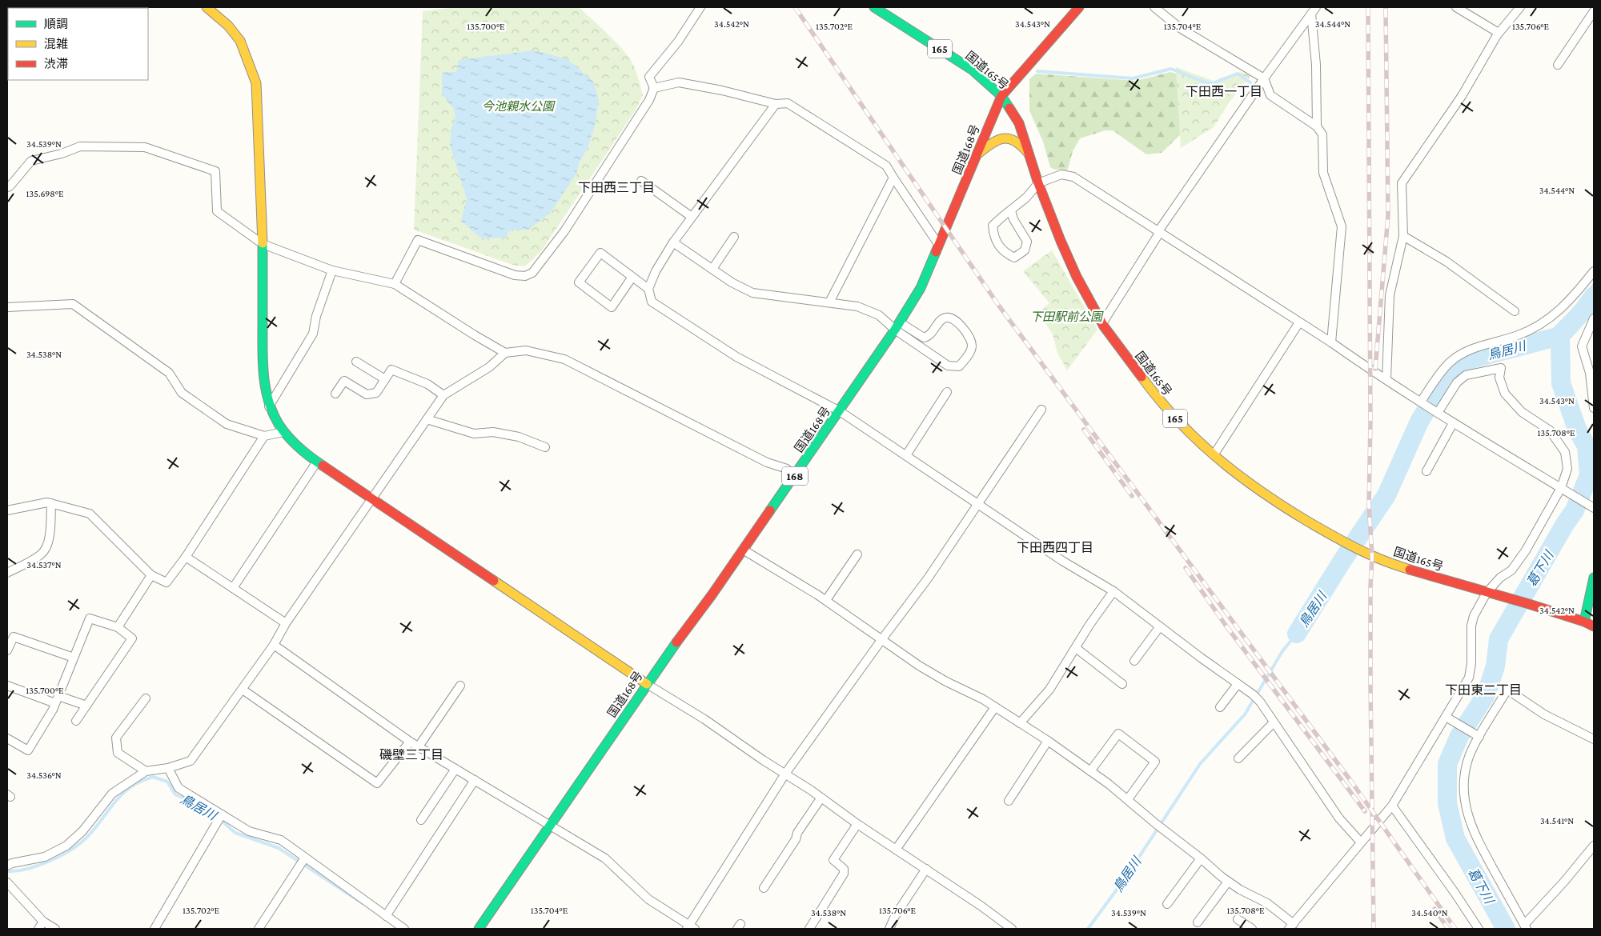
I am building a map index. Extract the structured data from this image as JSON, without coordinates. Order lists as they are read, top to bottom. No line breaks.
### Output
{"streets":{"main road":["165","国道165号","国道168号","168"]},"crossings":[["国道165号","国道168号"]],"districts":["下田西一丁目","下田西三丁目","下田西四丁目","下田東二丁目","磯壁三丁目"],"water":["鳥居川","葛下川"],"parks":["今池親水公園","下田駅前公園"],"legend":["順調","混雑","渋滞"],"coordinates":["34.542°N","34.543°N","34.544°N","135.700°E","135.702°E","135.704°E","135.706°E","34.539°N","135.698°E","34.538°N","135.708°E","34.537°N","34.536°N","34.541°N","34.540°N"]}
